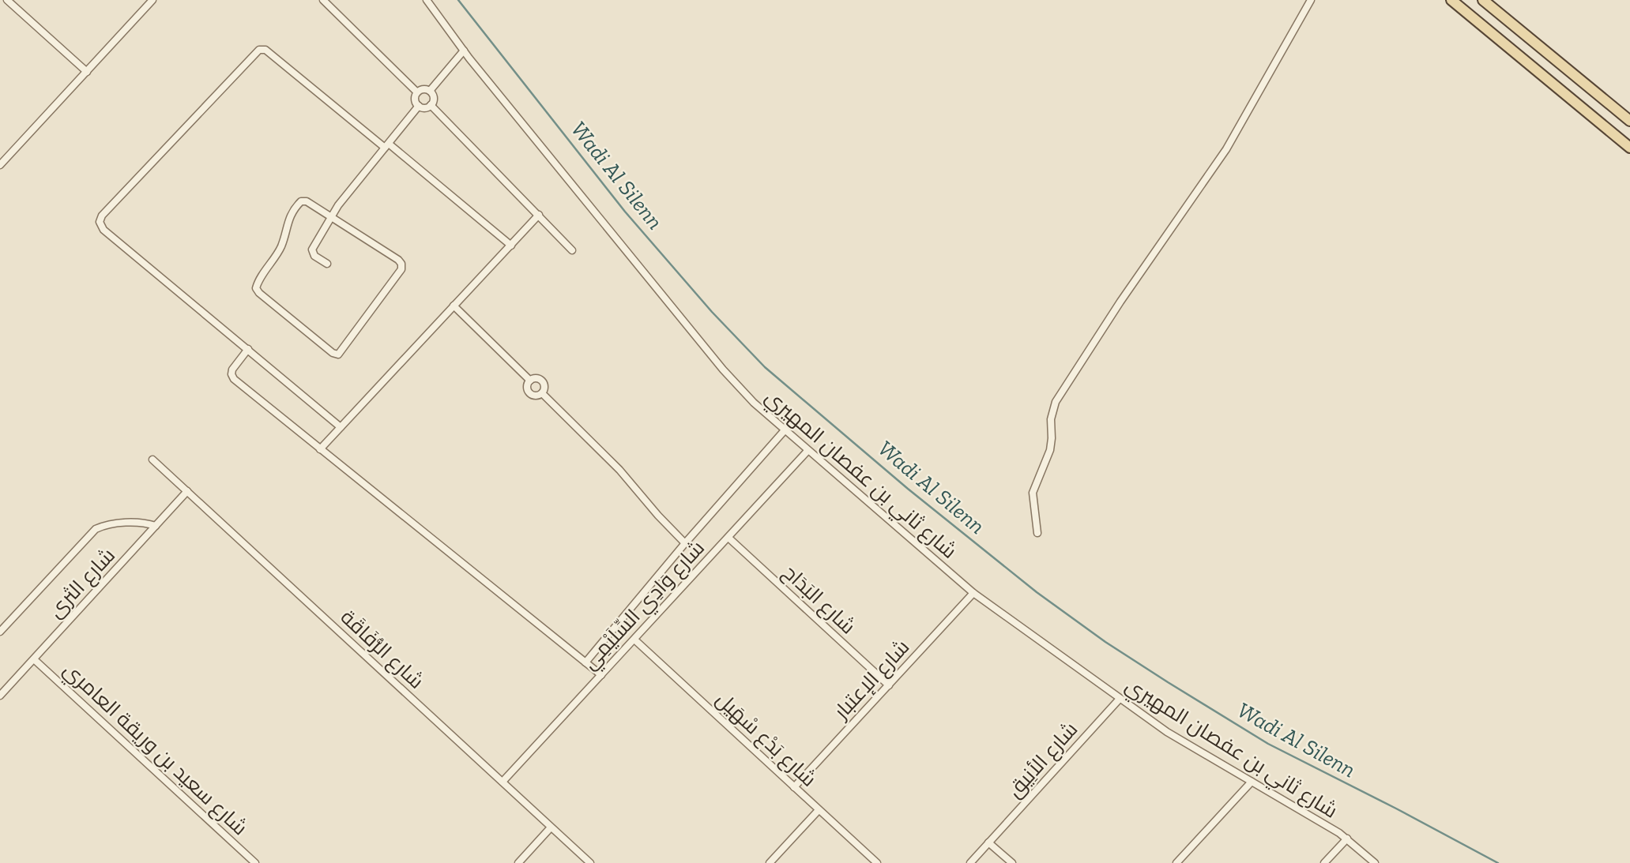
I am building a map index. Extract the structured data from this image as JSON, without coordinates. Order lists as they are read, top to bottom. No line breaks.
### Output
{"streets":{"street":["شارع ثاني بن عفصان المهيري","شارع الثرى","شارع البَدَاح","شارع وَادِي السِّلَيْمِي","شارع الرُّفَاقَة","شارع الإعتبار","شارع بَدْع سْهَيل","شارع سعيد بن وريقة العامري","شارع الأنِيق"]},"crossings":[["شارع ثاني بن عفصان المهيري","شارع وَادِي السِّلَيْمِي"],["شارع ثاني بن عفصان المهيري","شارع الإعتبار"],["شارع ثاني بن عفصان المهيري","شارع الأنِيق"],["شارع الثرى","شارع الرُّفَاقَة"],["شارع الثرى","شارع سعيد بن وريقة العامري"],["شارع البَدَاح","شارع وَادِي السِّلَيْمِي"],["شارع البَدَاح","شارع الإعتبار"],["شارع وَادِي السِّلَيْمِي","شارع الرُّفَاقَة"],["شارع وَادِي السِّلَيْمِي","شارع بَدْع سْهَيل"],["شارع الإعتبار","شارع بَدْع سْهَيل"]],"water":["Wadi Al Silenn"]}
